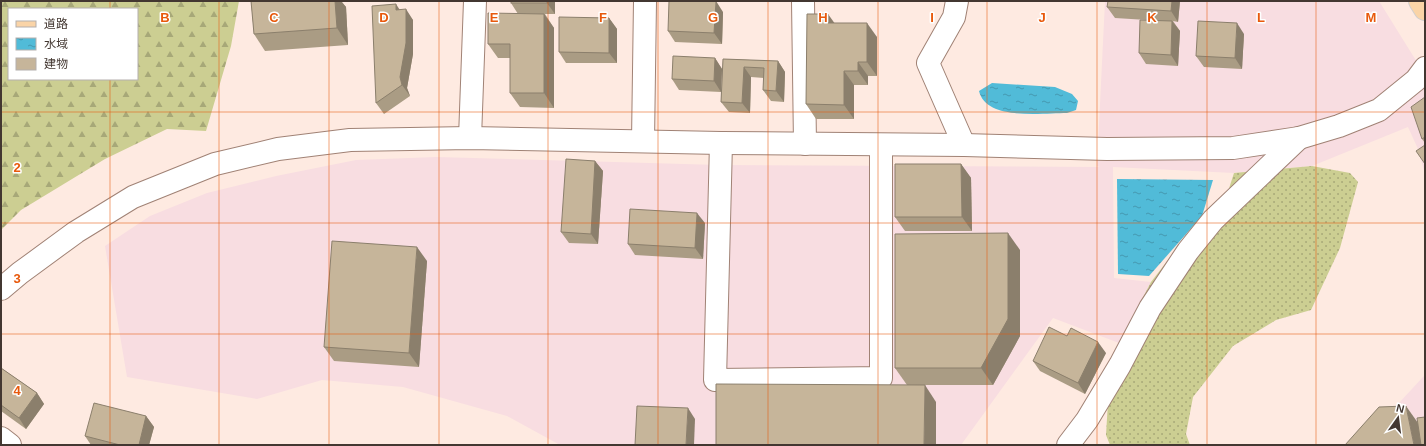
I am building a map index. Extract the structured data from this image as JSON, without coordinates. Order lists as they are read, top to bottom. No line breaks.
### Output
{"legend":["道路","水域","建物"],"north":"top","grid":{"columns":["B","C","D","E","F","G","H","I","J","K","L","M"],"rows":["2","3","4"]}}
